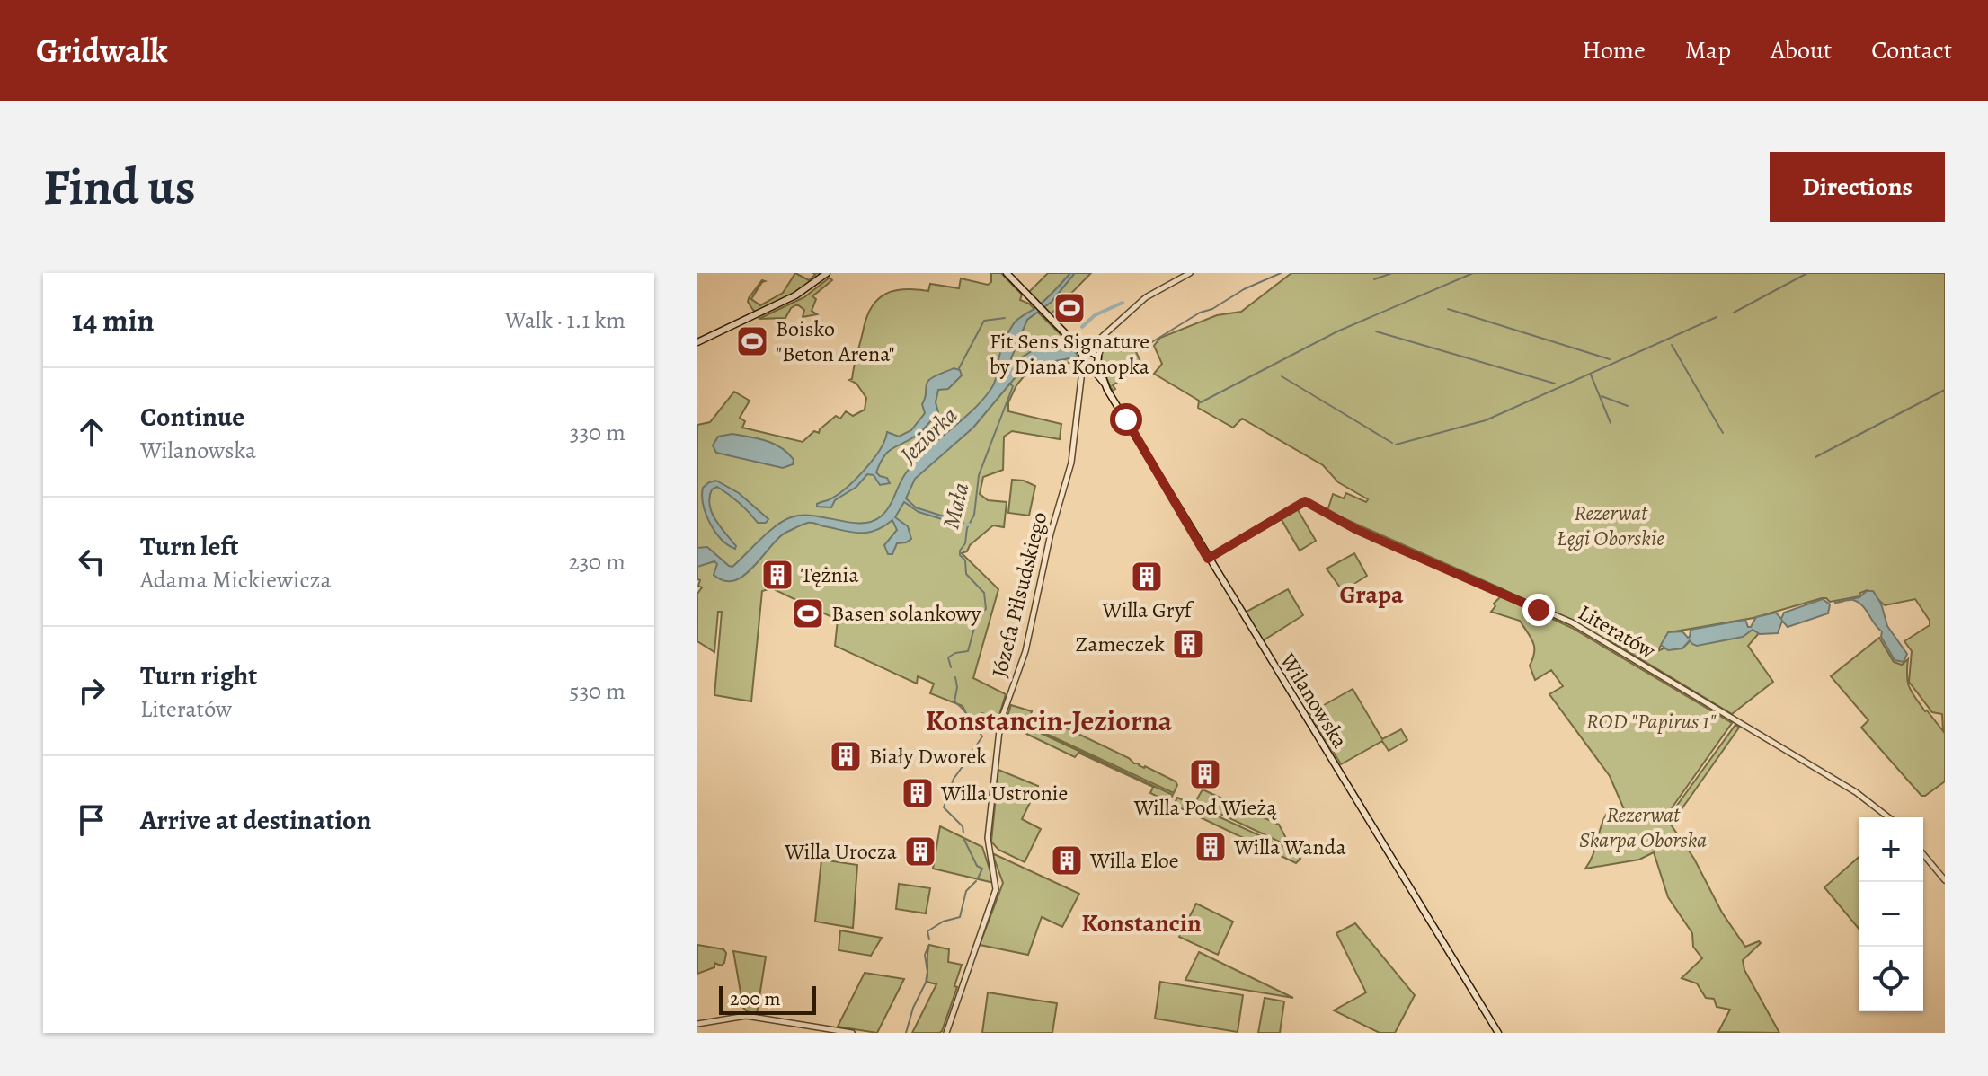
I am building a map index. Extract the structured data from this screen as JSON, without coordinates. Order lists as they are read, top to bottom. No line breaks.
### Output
{"streets":{"main road":["Wilanowska"],"street":["Józefa Piłsudskiego","Literatów"]},"crossings":[["Józefa Piłsudskiego","Wilanowska"],["Literatów","Wilanowska"]],"districts":["Grapa","Konstancin-Jeziorna","Konstancin"],"water":["Jeziorka","Mała"],"parks":["Rezerwat Łęgi Oborskie","ROD \"Papirus 1\"","Rezerwat Skarpa Oborska"],"places":{"sports":["Fit Sens Signature by Diana Konopka","Boisko \"Beton Arena\"","Basen solankowy"],"building":["Tężnia","Willa Gryf","Zameczek","Biały Dworek","Willa Pod Wieżą","Willa Ustronie","Willa Wanda","Willa Urocza","Willa Eloe"]},"scale_bar":"200 m","page":{"header":"Gridwalk","nav":["Home","Map","About","Contact"],"buttons":"Directions","title":"Find us","heading":["14 min","Walk · 1.1 km"],"list":[["Continue","Wilanowska","330 m"],["Turn left","Adama Mickiewicza","230 m"],["Turn right","Literatów","530 m"],"Arrive at destination"],"map_buttons":["+","−"],"scale":"200 m"}}
